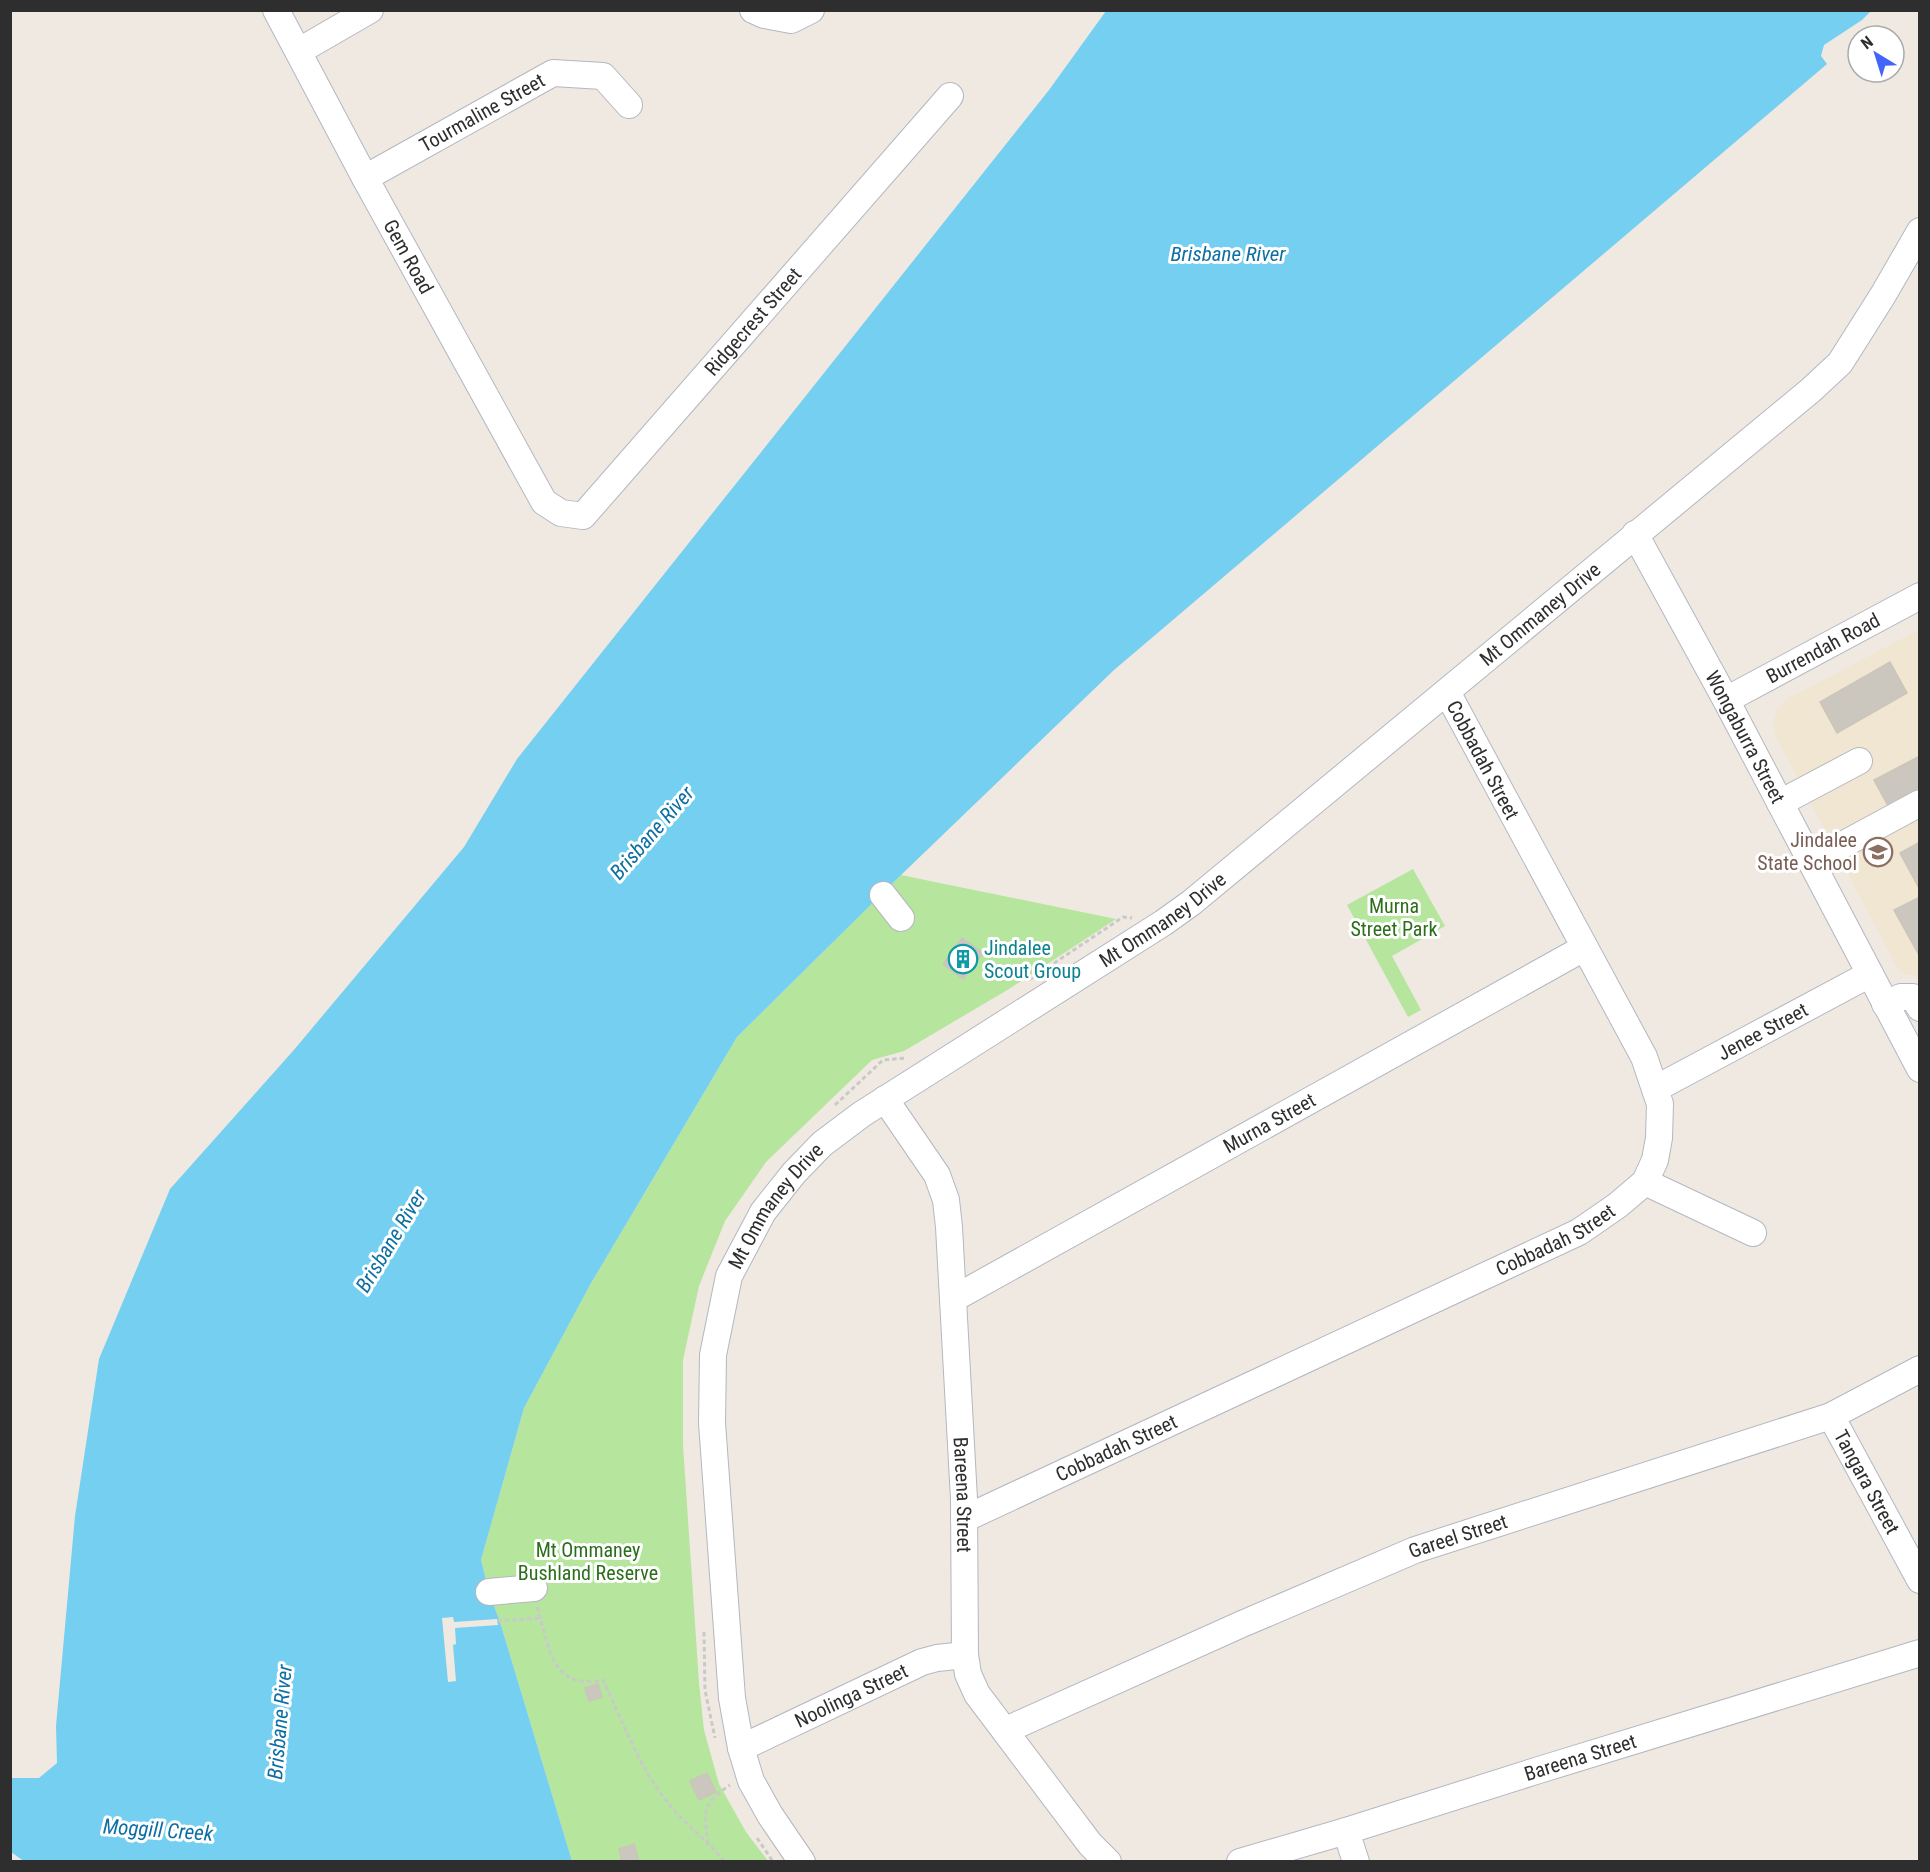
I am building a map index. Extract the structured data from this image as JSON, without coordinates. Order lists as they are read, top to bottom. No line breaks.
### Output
{"streets":{"street":["Tourmaline Street","Gem Road","Ridgecrest Street","Mt Ommaney Drive","Burrendah Road","Wongaburra Street","Cobbadah Street","Jenee Street","Murna Street","Tangara Street","Bareena Street","Gareel Street","Noolinga Street"]},"crossings":[["Tourmaline Street","Gem Road"],["Gem Road","Ridgecrest Street"],["Mt Ommaney Drive","Wongaburra Street"],["Mt Ommaney Drive","Cobbadah Street"],["Mt Ommaney Drive","Bareena Street"],["Mt Ommaney Drive","Noolinga Street"],["Burrendah Road","Wongaburra Street"],["Wongaburra Street","Jenee Street"],["Cobbadah Street","Jenee Street"],["Cobbadah Street","Murna Street"],["Cobbadah Street","Bareena Street"],["Murna Street","Bareena Street"],["Tangara Street","Gareel Street"],["Bareena Street","Gareel Street"],["Bareena Street","Noolinga Street"]],"water":["Brisbane River","Moggill Creek"],"parks":["Murna Street Park","Mt Ommaney Bushland Reserve"],"places":{"school or university":["Jindalee State School"],"building":["Jindalee Scout Group"]},"north":"top left"}
